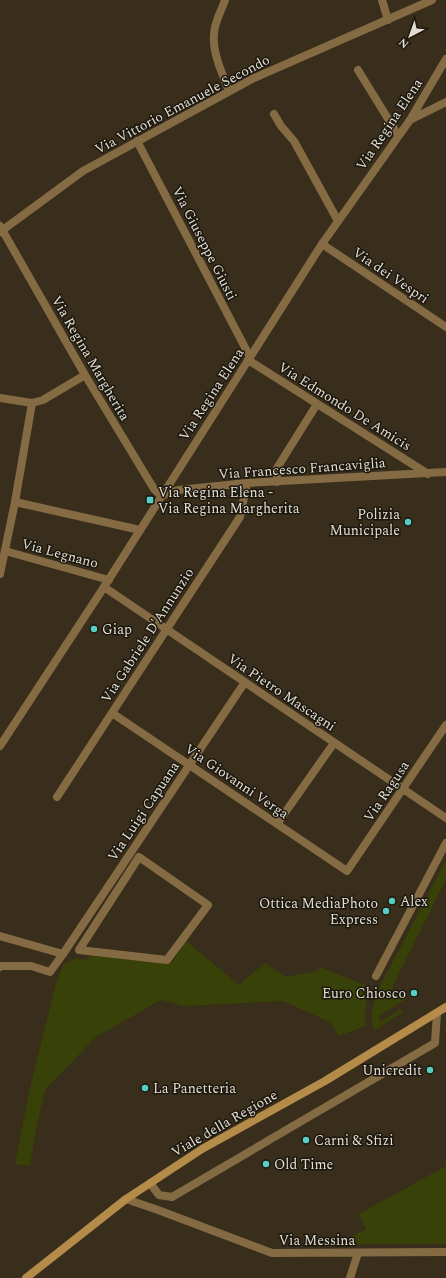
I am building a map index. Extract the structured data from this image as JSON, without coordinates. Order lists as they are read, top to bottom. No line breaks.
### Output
{"streets":{"main road":["Viale della Regione"],"street":["Via Vittorio Emanuele Secondo","Via Regina Elena","Via Giuseppe Giusti","Via dei Vespri","Via Regina Margherita","Via Edmondo De Amicis","Via Francesco Francaviglia","Via Legnano","Via Gabriele D'Annunzio","Via Pietro Mascagni","Via Giovanni Verga","Via Ragusa","Via Luigi Capuana","Via Messina"]},"crossings":[["Via Vittorio Emanuele Secondo","Via Giuseppe Giusti"],["Via Vittorio Emanuele Secondo","Via Regina Margherita"],["Via Regina Elena","Via Giuseppe Giusti"],["Via Regina Elena","Via dei Vespri"],["Via Regina Elena","Via Regina Margherita"],["Via Regina Elena","Via Edmondo De Amicis"],["Via Regina Elena","Via Francesco Francaviglia"],["Via Regina Elena","Via Legnano"],["Via Regina Elena","Via Pietro Mascagni"],["Via Giuseppe Giusti","Via Edmondo De Amicis"],["Via Regina Margherita","Via Francesco Francaviglia"],["Via Edmondo De Amicis","Via Francesco Francaviglia"],["Via Francesco Francaviglia","Via Gabriele D'Annunzio"],["Via Legnano","Via Pietro Mascagni"],["Via Gabriele D'Annunzio","Via Pietro Mascagni"],["Via Gabriele D'Annunzio","Via Giovanni Verga"],["Via Pietro Mascagni","Via Ragusa"],["Via Pietro Mascagni","Via Luigi Capuana"],["Via Giovanni Verga","Via Ragusa"],["Via Giovanni Verga","Via Luigi Capuana"],["Viale della Regione","Via Messina"]],"places":{"transit":["Via Regina Elena - Via Regina Margherita"],"other":["Polizia Municipale","Giap","Alex","Ottica MediaPhoto Express","Euro Chiosco","Unicredit","La Panetteria","Carni & Sfizi","Old Time"]},"north":"bottom left"}
